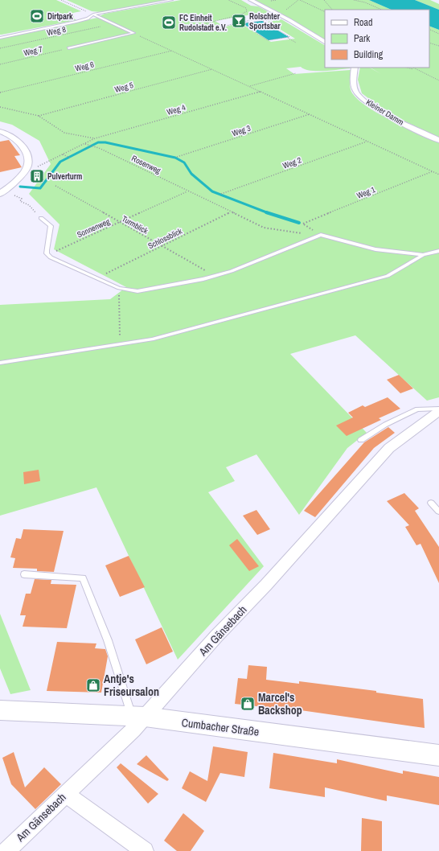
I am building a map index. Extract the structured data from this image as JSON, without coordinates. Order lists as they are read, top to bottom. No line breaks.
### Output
{"streets":{"street":["Kleiner Damm","Am Gänsebach","Cumbacher Straße"],"path":["Weg 8","Weg 7","Weg 6","Weg 5","Weg 4","Weg 3","Weg 2","Rosenweg","Weg 1","Turmblick","Sonnenweg","Schlossblick"]},"crossings":[["Rosenweg","Sonnenweg"],["Rosenweg","Schlossblick"],["Turmblick","Sonnenweg"],["Turmblick","Schlossblick"],["Am Gänsebach","Cumbacher Straße"]],"places":{"sports":["Dirtpark","FC Einheit Rudolstadt e.V."],"bar":["Rolschter Sportsbar"],"building":["Pulverturm"],"shop":["Antje's Friseursalon","Marcel's Backshop"]},"legend":["Road","Park","Building"]}
